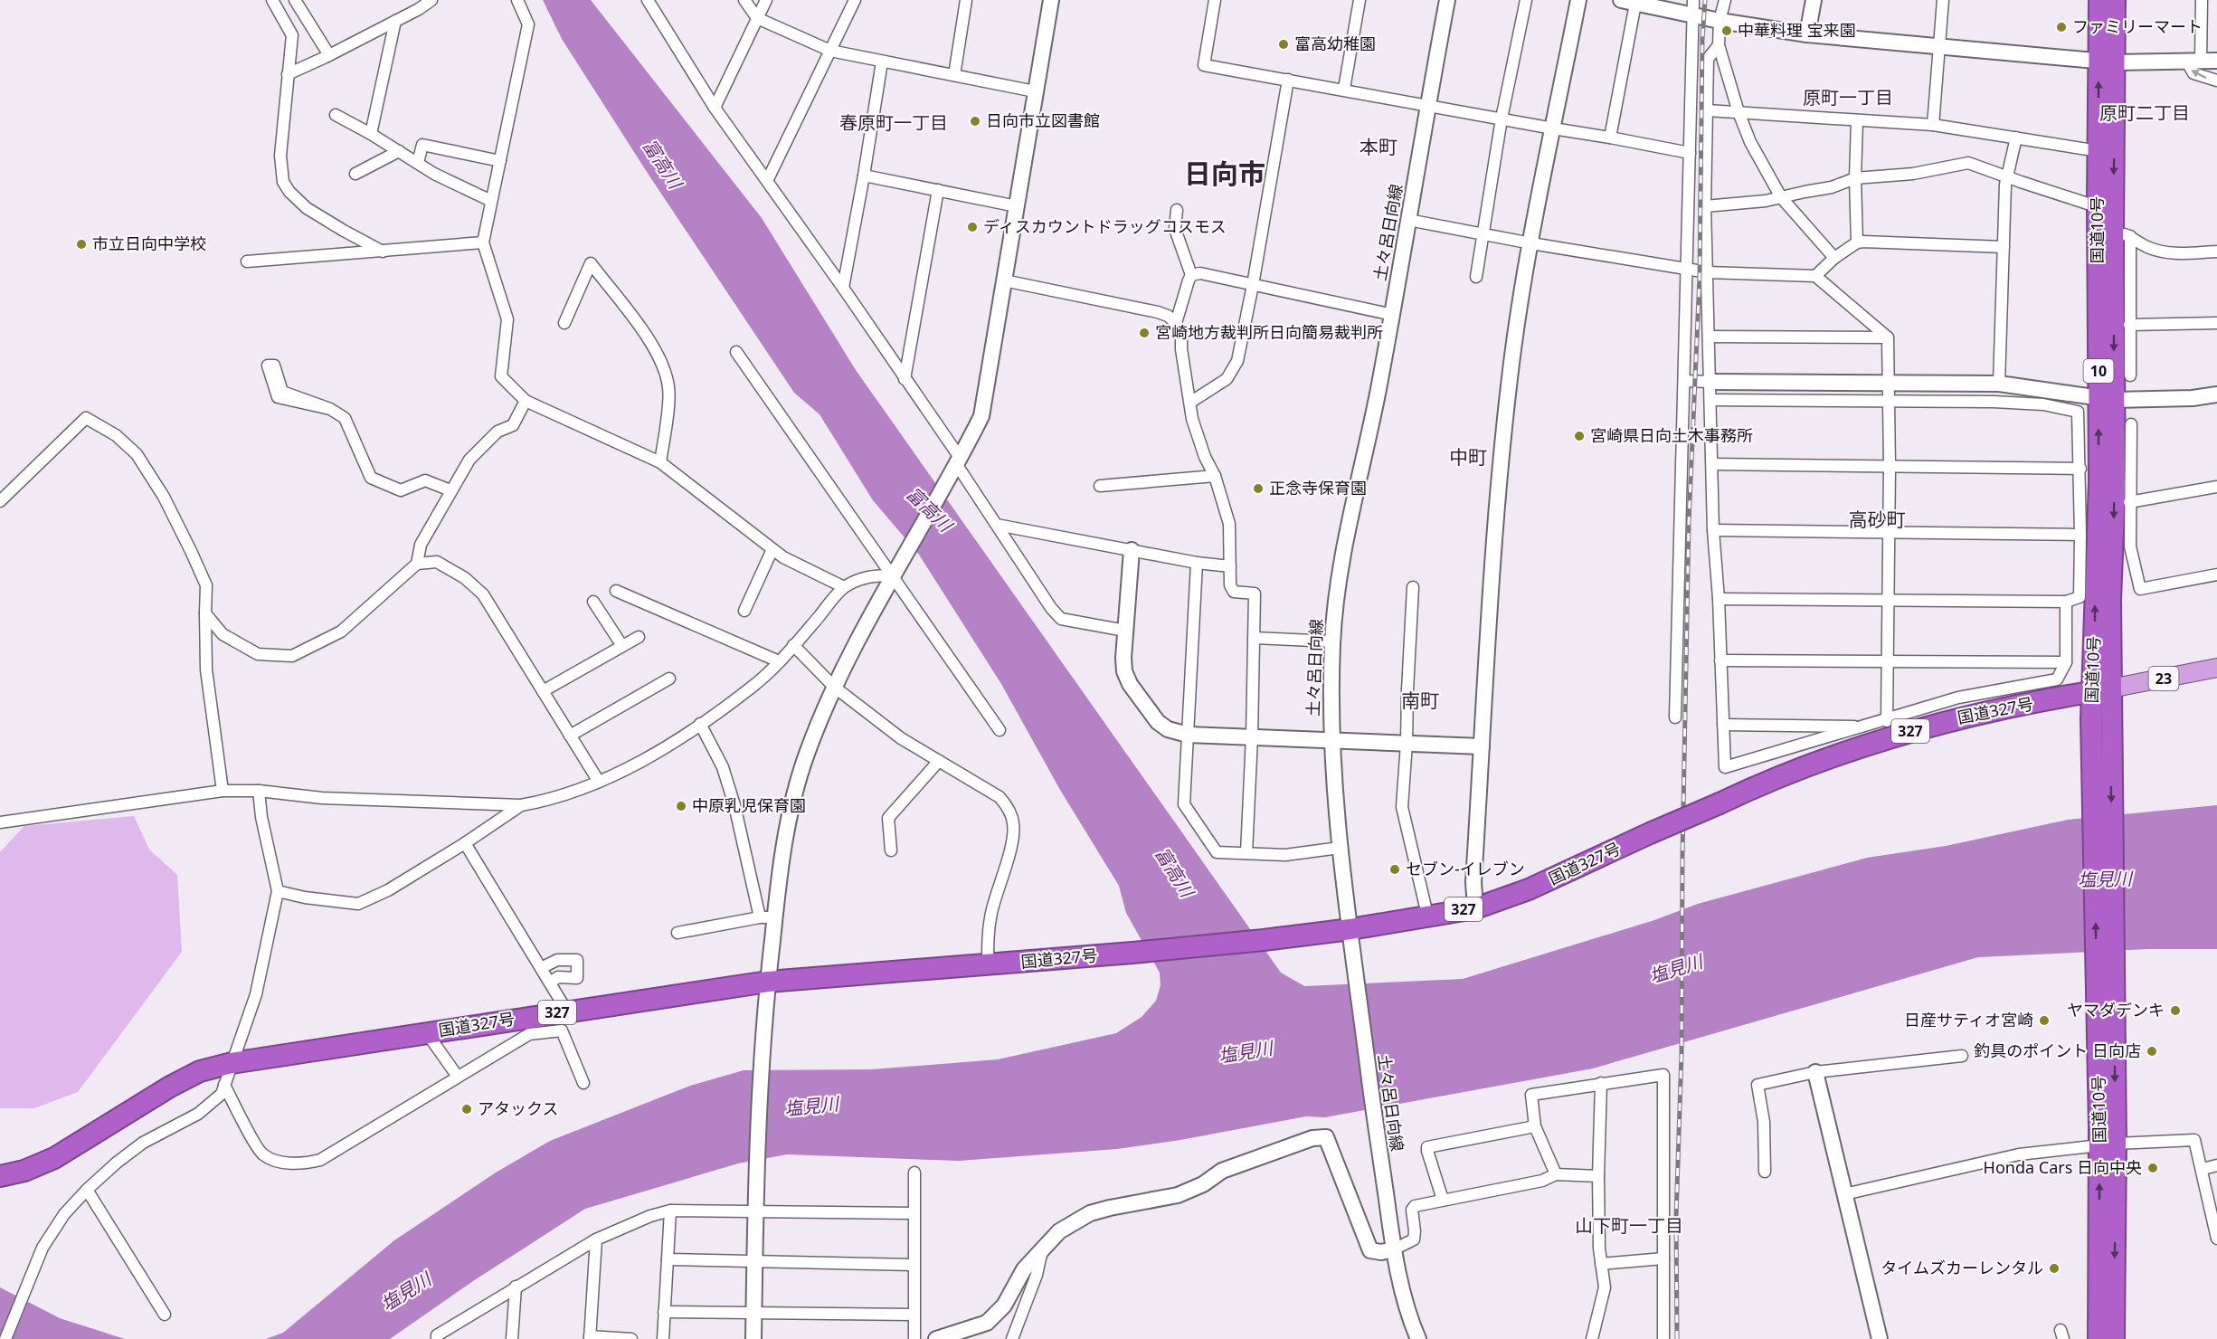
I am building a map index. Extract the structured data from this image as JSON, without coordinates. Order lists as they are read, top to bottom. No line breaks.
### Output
{"streets":{"highway":["国道10号","10","国道327号","327"],"main road":["23"],"street":["土々呂日向線"]},"crossings":[["国道10号","23"],["国道10号","国道327号"],["土々呂日向線","国道327号"],["23","国道327号"]],"districts":["原町一丁目","原町二丁目","春原町一丁目","本町","日向市","中町","高砂町","南町","山下町一丁目"],"water":["富高川","塩見川"],"places":["ファミリーマート","中華料理 宝来園","富高幼稚園","日向市立図書館","ディスカウントドラッグコスモス","市立日向中学校","宮崎地方裁判所日向簡易裁判所","宮崎県日向土木事務所","正念寺保育園","中原乳児保育園","セブン-イレブン","ヤマダデンキ","日産サティオ宮崎","釣具のポイント 日向店","アタックス","Honda Cars 日向中央","タイムズカーレンタル"]}
